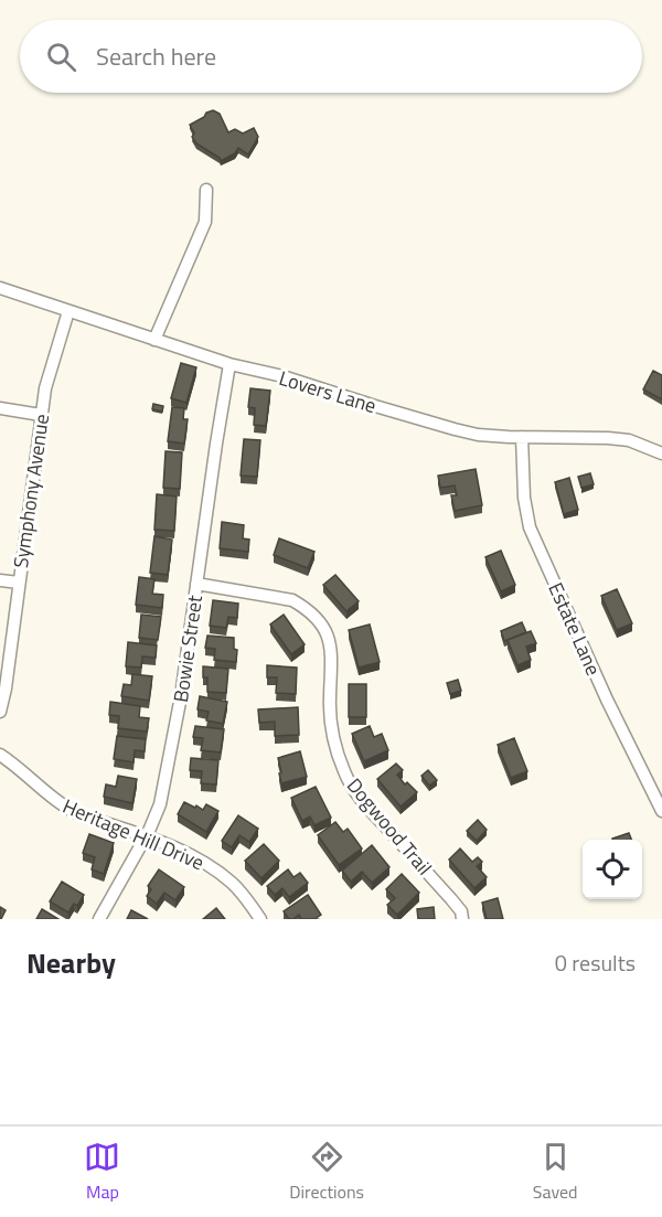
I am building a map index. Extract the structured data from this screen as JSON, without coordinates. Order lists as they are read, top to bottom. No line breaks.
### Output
{"streets":{"street":["Lovers Lane","Symphony Avenue","Estate Lane","Bowie Street","Dogwood Trail","Heritage Hill Drive"]},"crossings":[["Lovers Lane","Symphony Avenue"],["Lovers Lane","Estate Lane"],["Lovers Lane","Bowie Street"],["Bowie Street","Dogwood Trail"],["Bowie Street","Heritage Hill Drive"]],"page":{"search":"Search here","heading":["Nearby","0 results"],"nav":["Map","Directions","Saved"]}}
